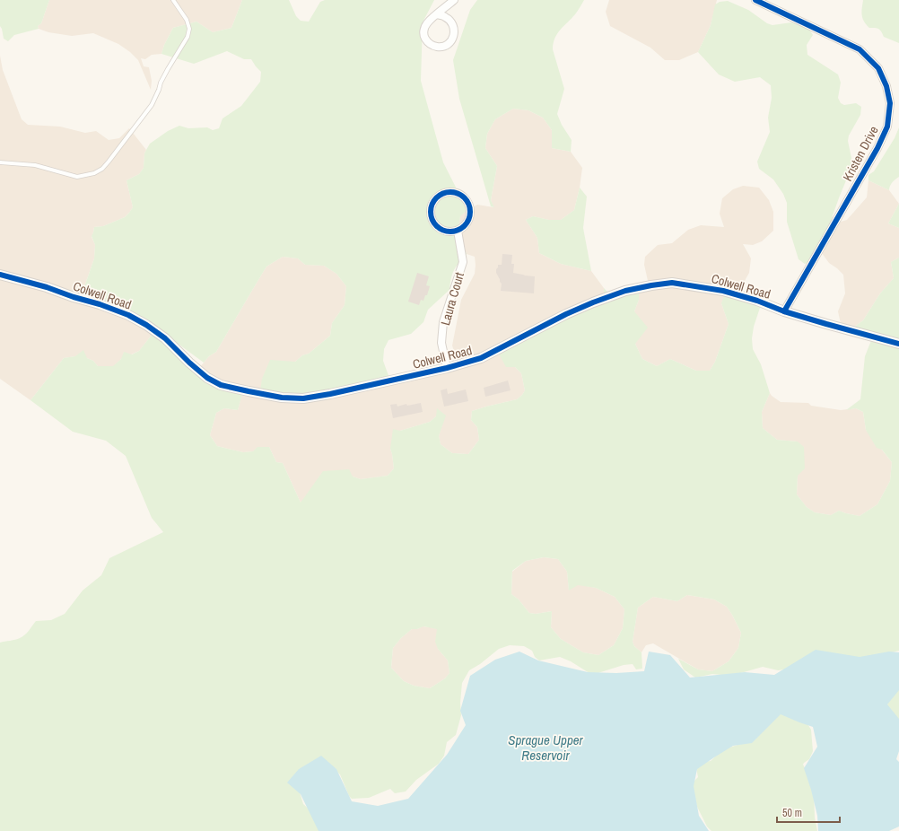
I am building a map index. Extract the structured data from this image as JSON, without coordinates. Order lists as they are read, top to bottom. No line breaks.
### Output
{"streets":{"street":["Kristen Drive","Colwell Road","Laura Court"]},"crossings":[["Kristen Drive","Colwell Road"],["Colwell Road","Laura Court"]],"water":["Sprague Upper Reservoir"],"scale_bar":"50 m"}
